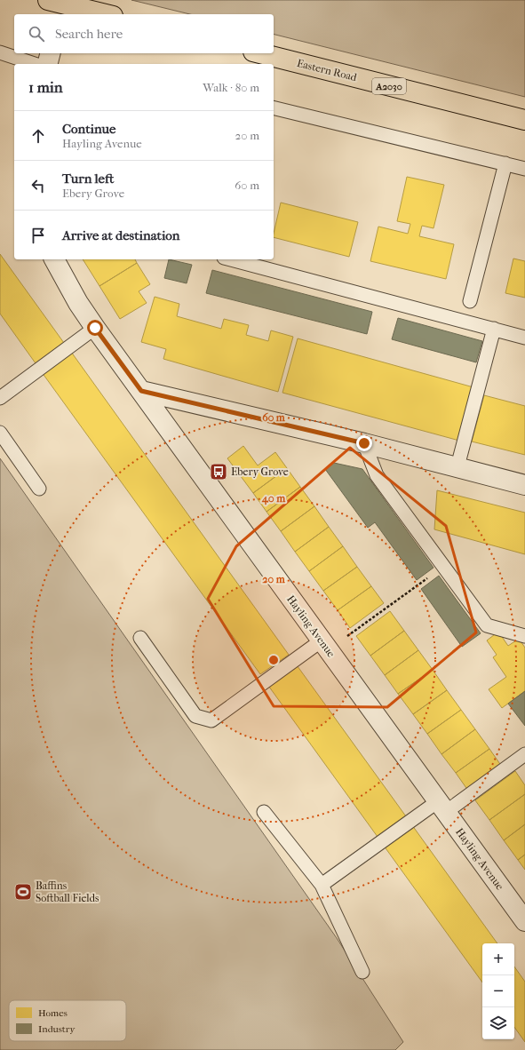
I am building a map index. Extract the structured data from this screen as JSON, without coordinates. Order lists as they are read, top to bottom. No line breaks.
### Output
{"streets":{"main road":["Eastern Road","A2030"],"street":["Hayling Avenue"]},"places":{"bus stop":["Ebery Grove"],"sports":["Baffins Softball Fields"]},"legend":["Homes","Industry"],"page":{"search":"Search here","heading":["1 min","Walk · 80 m"],"list":[["Continue","Hayling Avenue","20 m"],["Turn left","Ebery Grove","60 m"],"Arrive at destination"],"map_buttons":["+","−"]},"rings":["60 m","40 m","20 m"]}
